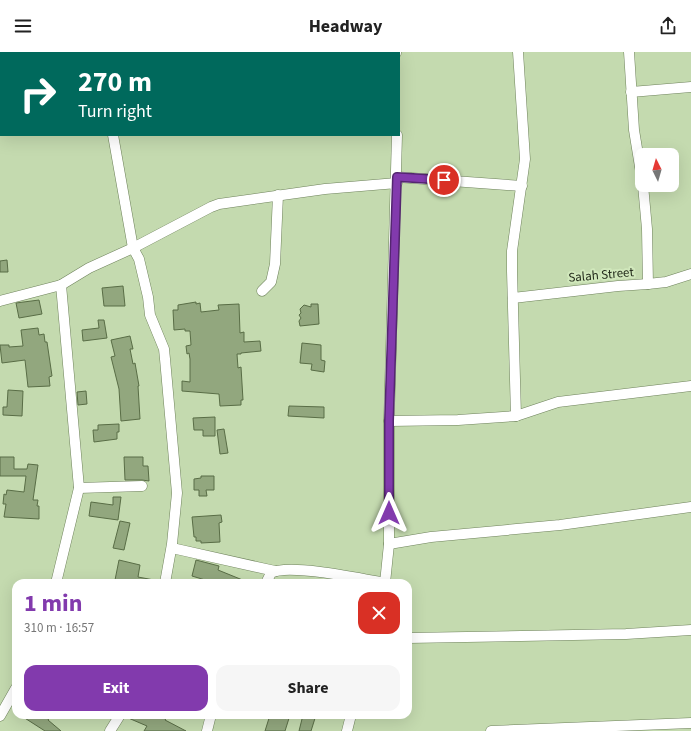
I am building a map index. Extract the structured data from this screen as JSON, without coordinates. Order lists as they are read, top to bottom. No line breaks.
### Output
{"streets":{"street":["Salah Street"]},"north":"top","page":{"header":"Headway","turn":["270 m","Turn right"],"heading":["1 min","310 m · 16:57"],"buttons":["Exit","Share"]}}
